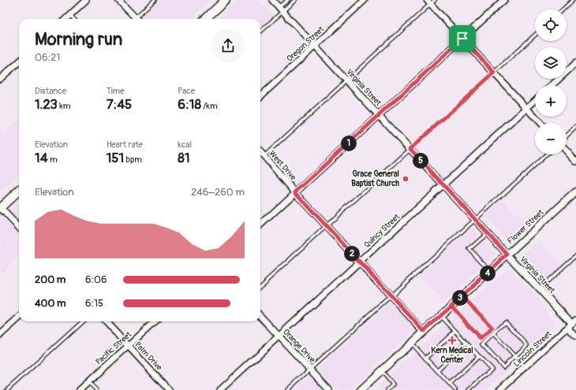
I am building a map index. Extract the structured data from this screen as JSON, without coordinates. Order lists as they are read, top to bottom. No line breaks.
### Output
{"streets":{"street":["Oregon Street","Virginia Street","West Drive","Flower Street","Quincy Street","Orange Drive","Pacific Street","Lincoln Street","Palm Drive"]},"crossings":[["Oregon Street","Virginia Street"],["Virginia Street","Flower Street"],["Virginia Street","Quincy Street"],["Virginia Street","Lincoln Street"],["West Drive","Flower Street"],["West Drive","Quincy Street"],["Quincy Street","Orange Drive"],["Pacific Street","Palm Drive"]],"places":{"other":["Grace General Baptist Church"],"health":["Kern Medical Center"]},"page":{"map_buttons":["+","−"],"heading":["Morning run","06:21"],"stats":[["Distance","1.23 km"],["Time","7:45"],["Pace","6:18 /km"],["Elevation","14 m"],["Heart rate","151 bpm"],["kcal","81"]],"pins":["1","5","2","4","3"],"chart":["Elevation","246–260 m"],"list":[{"name":"200 m","note":"6:06"},{"name":"400 m","note":"6:15"}]}}
